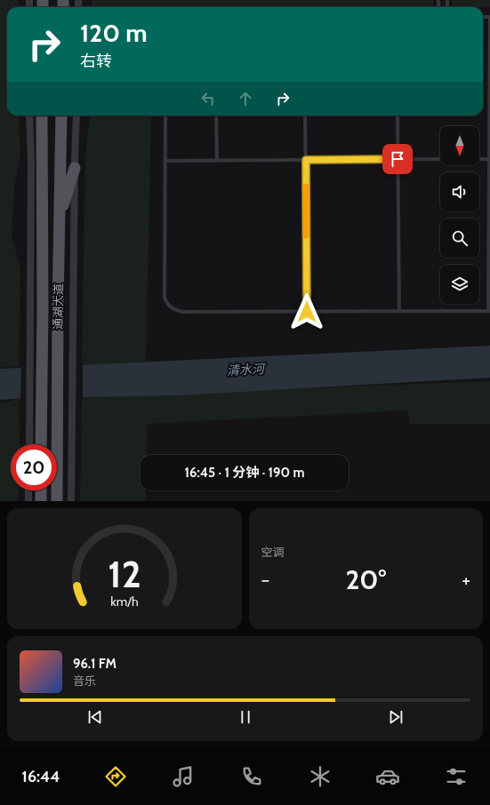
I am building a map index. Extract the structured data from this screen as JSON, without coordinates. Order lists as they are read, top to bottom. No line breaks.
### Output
{"streets":{"main road":["通湖大道"]},"water":["清水河"],"north":"bottom","page":{"turn":["120 m","右转"],"limit":"20","trip":"16:45 · 1 分钟 · 190 m","tile":"空调","heat":["−","20°","+"],"song":["96.1 FM","音乐"],"tabs":"16:44","gauge":["12","km/h"]}}
